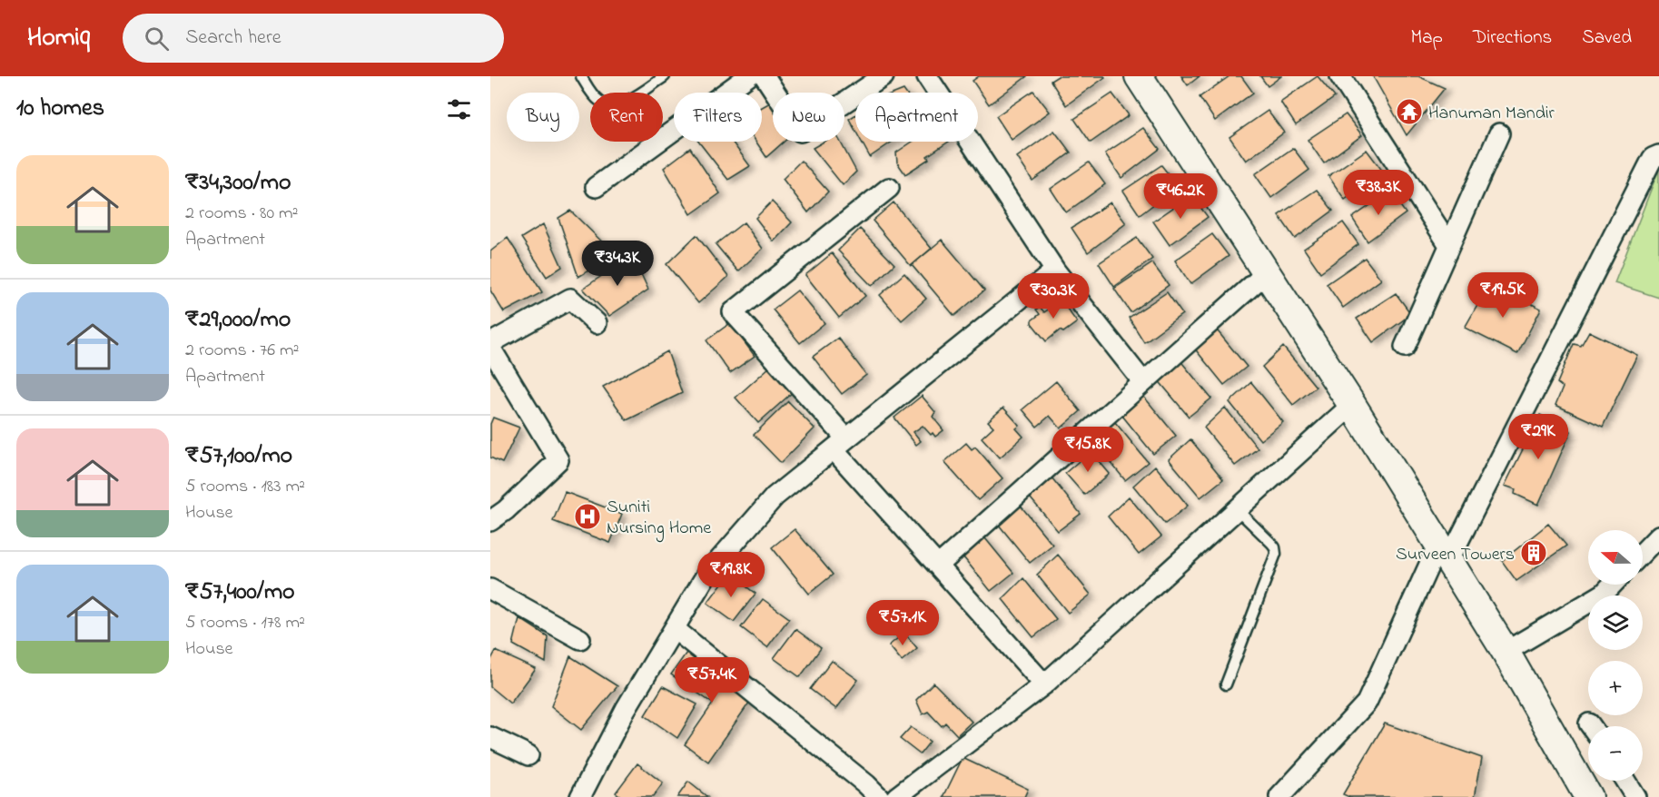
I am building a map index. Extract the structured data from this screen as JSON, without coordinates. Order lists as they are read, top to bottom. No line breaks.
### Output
{"places":{"temple":["Hanuman Mandir"],"hospital":["Suniti Nursing Home"],"building":["Surveen Towers"]},"north":"left","page":{"header":"Homiq","search":"Search here","nav":["Map","Directions","Saved"],"heading":"10 homes","chip":["Buy","Rent","Filters","New","Apartment"],"list":[{"name":"₹34,300/mo","note":"2 rooms · 80 m² · Apartment"},{"name":"₹29,000/mo","note":"2 rooms · 76 m² · Apartment"},{"name":"₹57,100/mo","note":"5 rooms · 183 m² · House"},{"name":"₹57,400/mo","note":"5 rooms · 178 m² · House"}],"price":["₹38.3K","₹46.2K","₹34.3K","₹19.5K","₹30.3K","₹29K","₹15.8K","₹19.8K","₹57.1K","₹57.4K"],"map_buttons":["+","−"]}}
